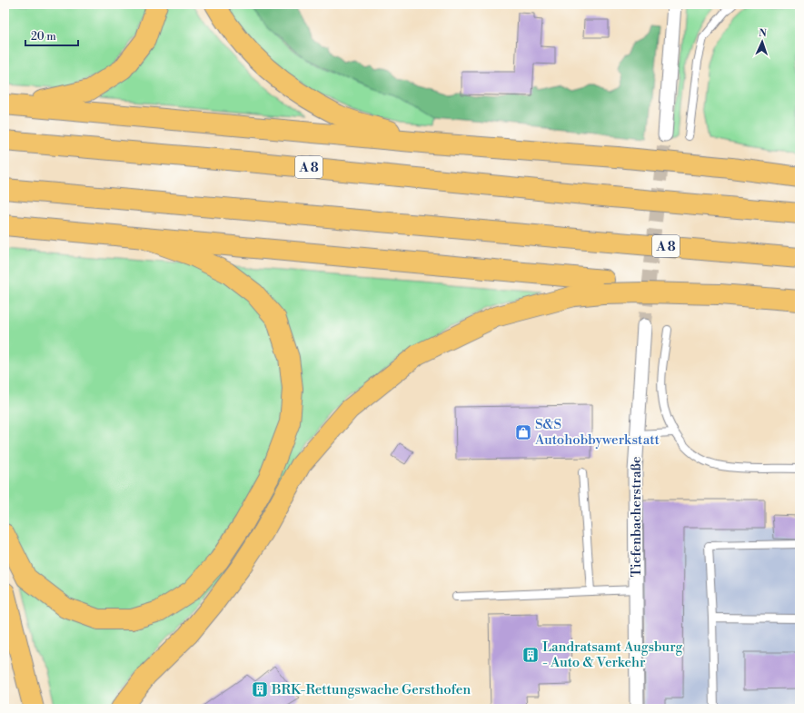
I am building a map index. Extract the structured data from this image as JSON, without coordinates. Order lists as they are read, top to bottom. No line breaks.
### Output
{"streets":{"highway":["A 8"],"street":["Tiefenbacherstraße"]},"places":{"shop":["S&S Autohobbywerkstatt"],"building":["Landratsamt Augsburg - Auto & Verkehr","BRK-Rettungswache Gersthofen"]},"scale_bar":"20 m","north":"top"}
